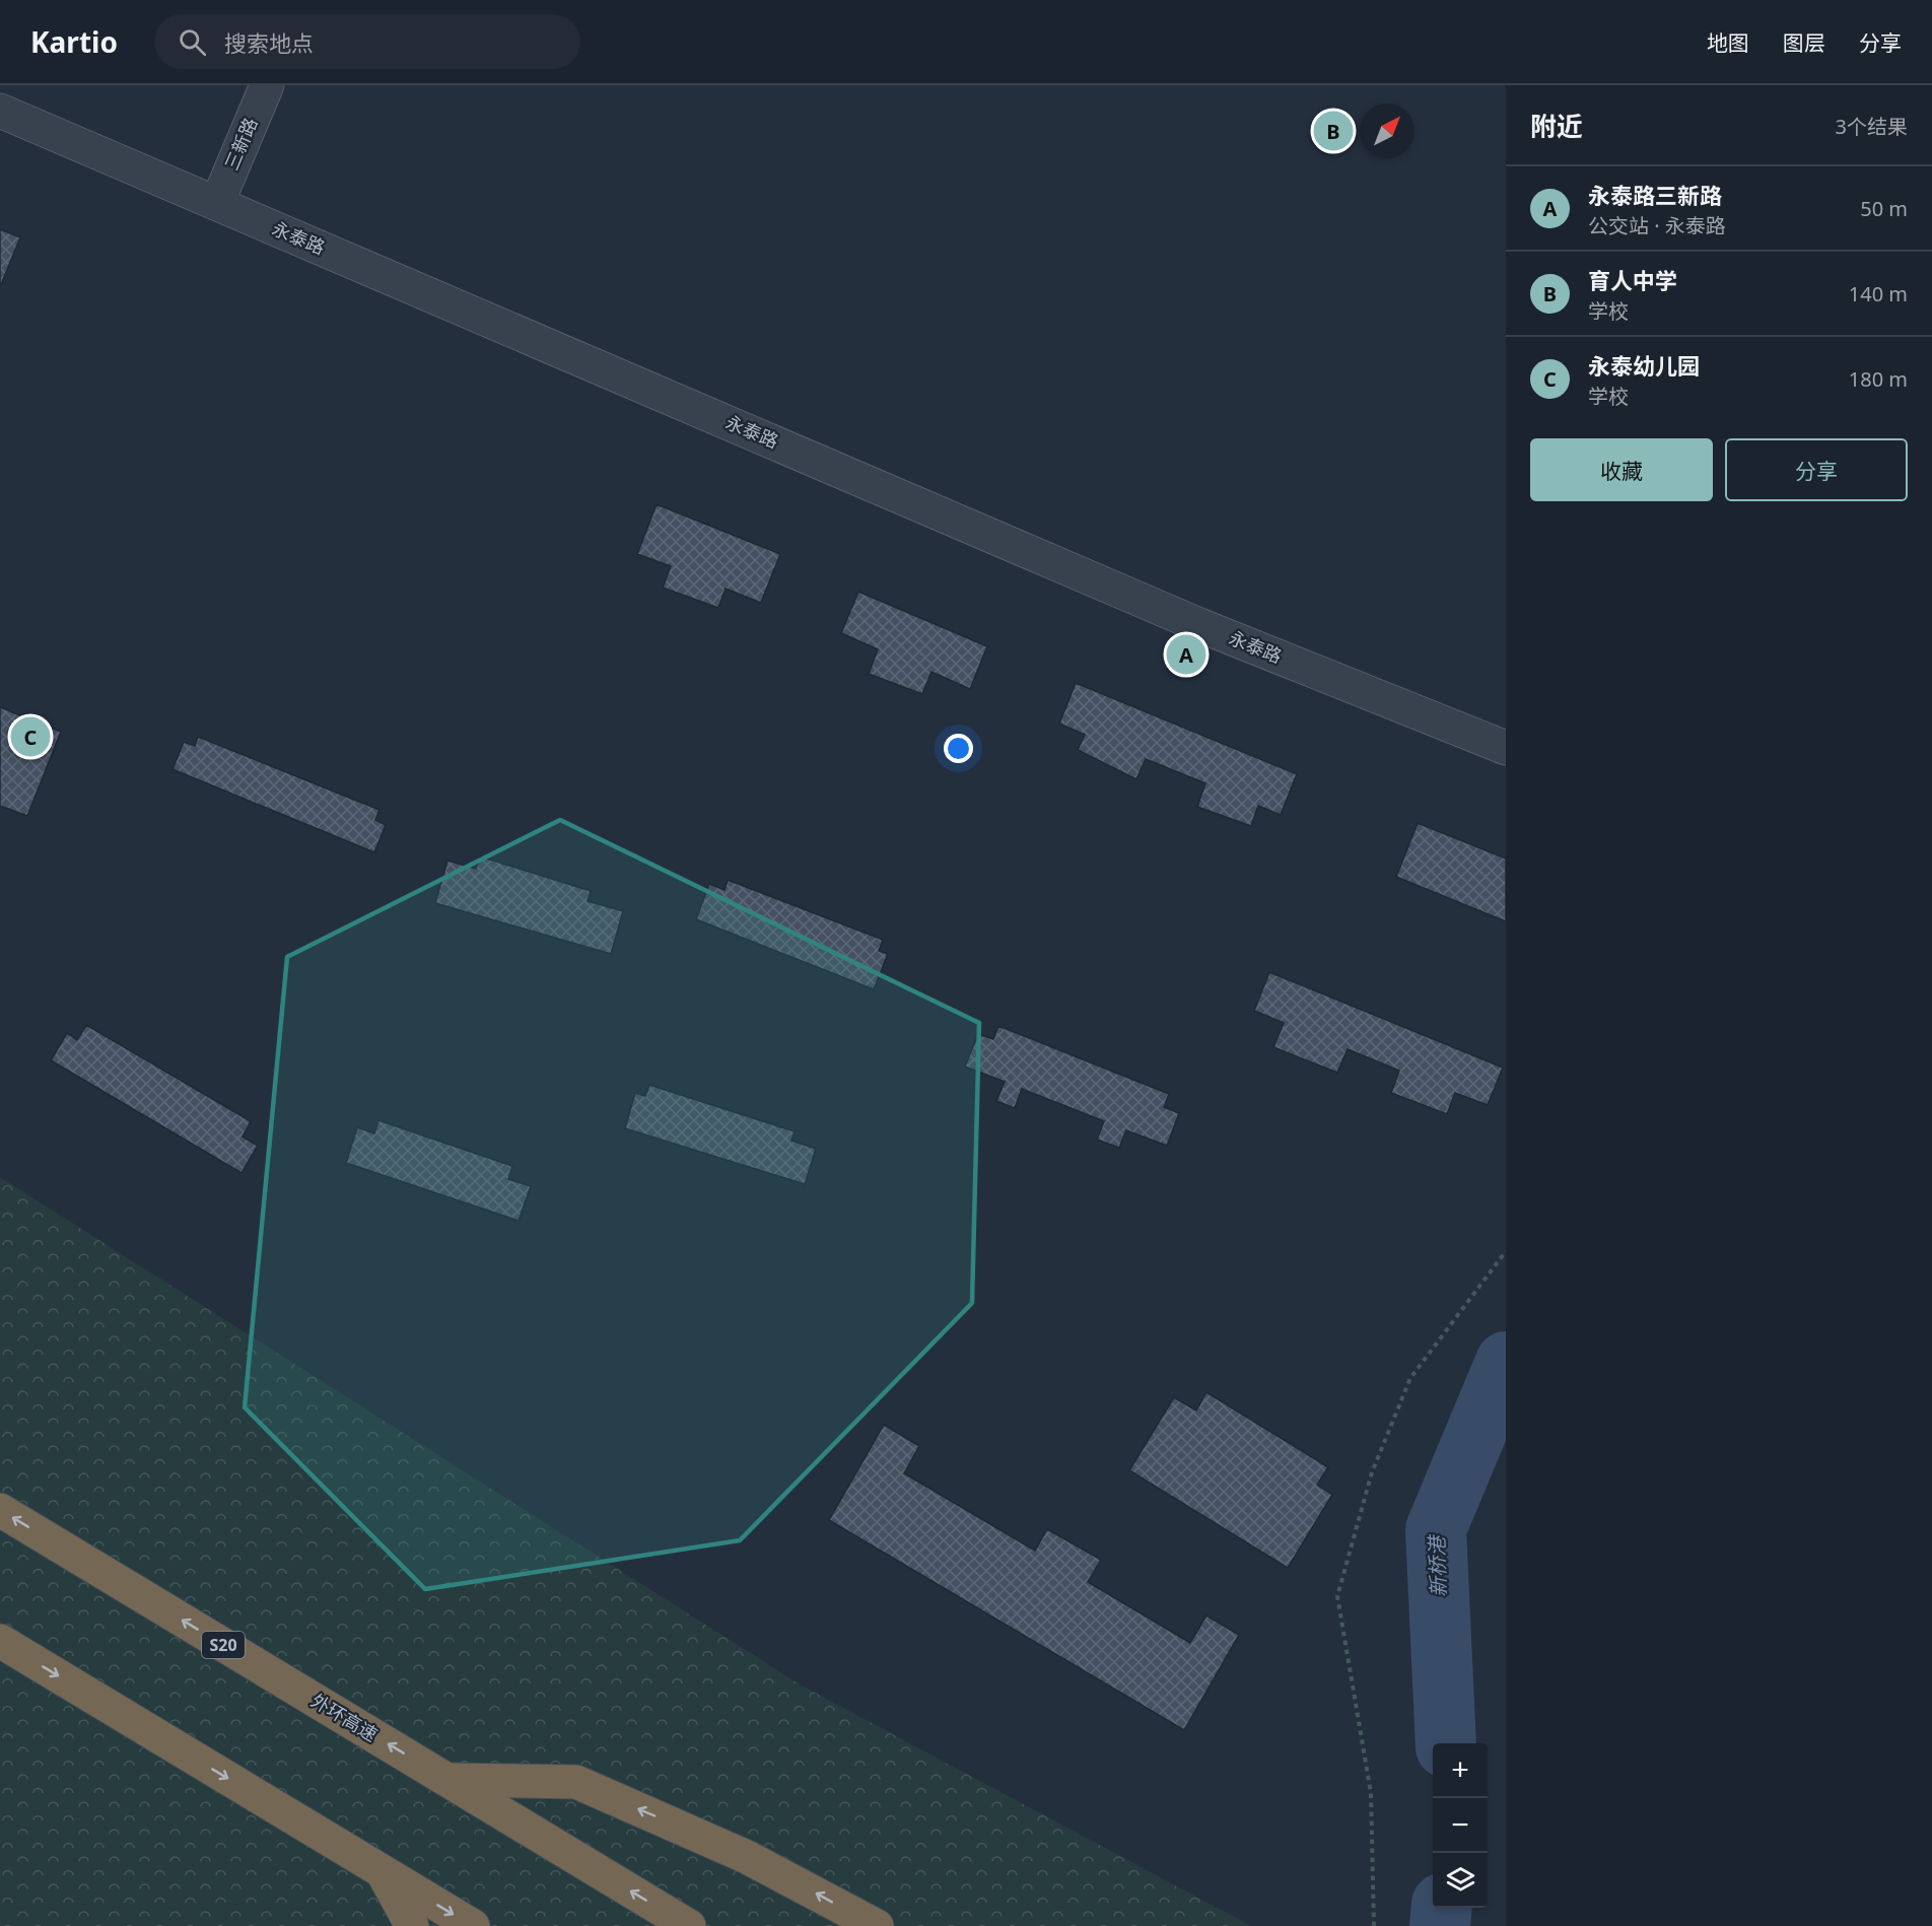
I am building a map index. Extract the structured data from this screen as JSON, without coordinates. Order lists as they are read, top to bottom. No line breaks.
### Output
{"streets":{"highway":["S20","外环高速"],"street":["三新路","永泰路"]},"crossings":[["三新路","永泰路"]],"water":["新桥港"],"north":"top right","page":{"header":"Kartio","search":"搜索地点","nav":["地图","图层","分享"],"heading":["附近","3个结果"],"pins":["B","A","C"],"list":[{"mark":"A","name":"永泰路三新路","note":"公交站 · 永泰路","value":"50 m"},{"mark":"B","name":"育人中学","note":"学校","value":"140 m"},{"mark":"C","name":"永泰幼儿园","note":"学校","value":"180 m"}],"buttons":["收藏","分享"],"map_buttons":["+","−"]}}
